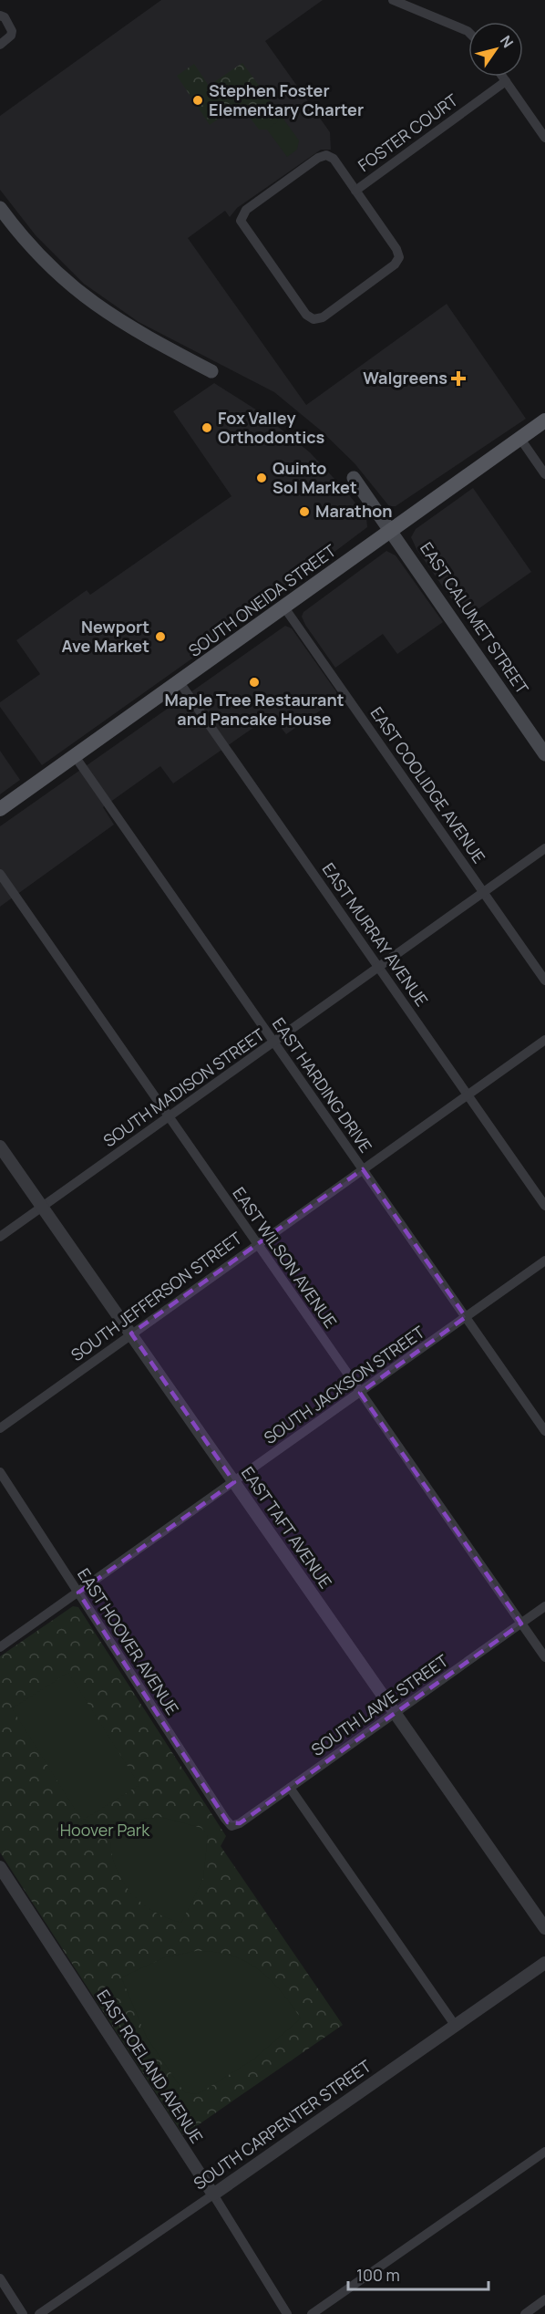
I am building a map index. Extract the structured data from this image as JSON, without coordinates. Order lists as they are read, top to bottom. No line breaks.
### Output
{"streets":{"main road":["SOUTH ONEIDA STREET","EAST CALUMET STREET"],"street":["FOSTER COURT","EAST COOLIDGE AVENUE","EAST MURRAY AVENUE","EAST HARDING DRIVE","SOUTH MADISON STREET","EAST WILSON AVENUE","SOUTH JEFFERSON STREET","SOUTH JACKSON STREET","EAST TAFT AVENUE","EAST HOOVER AVENUE","SOUTH LAWE STREET","EAST ROELAND AVENUE","SOUTH CARPENTER STREET"]},"crossings":[["SOUTH ONEIDA STREET","EAST CALUMET STREET"],["SOUTH ONEIDA STREET","EAST COOLIDGE AVENUE"],["SOUTH ONEIDA STREET","EAST MURRAY AVENUE"],["SOUTH ONEIDA STREET","EAST HARDING DRIVE"],["EAST COOLIDGE AVENUE","SOUTH MADISON STREET"],["EAST MURRAY AVENUE","SOUTH MADISON STREET"],["EAST MURRAY AVENUE","SOUTH JEFFERSON STREET"],["EAST HARDING DRIVE","SOUTH MADISON STREET"],["EAST HARDING DRIVE","SOUTH JEFFERSON STREET"],["EAST HARDING DRIVE","SOUTH JACKSON STREET"],["SOUTH MADISON STREET","EAST WILSON AVENUE"],["SOUTH MADISON STREET","EAST TAFT AVENUE"],["EAST WILSON AVENUE","SOUTH JEFFERSON STREET"],["EAST WILSON AVENUE","SOUTH JACKSON STREET"],["EAST WILSON AVENUE","SOUTH LAWE STREET"],["SOUTH JEFFERSON STREET","EAST TAFT AVENUE"],["SOUTH JACKSON STREET","EAST TAFT AVENUE"],["SOUTH JACKSON STREET","EAST HOOVER AVENUE"],["EAST TAFT AVENUE","SOUTH LAWE STREET"],["EAST HOOVER AVENUE","SOUTH LAWE STREET"],["EAST ROELAND AVENUE","SOUTH CARPENTER STREET"]],"parks":["Hoover Park"],"places":{"other":["Stephen Foster Elementary Charter","Fox Valley Orthodontics","Quinto Sol Market","Marathon","Newport Ave Market","Maple Tree Restaurant and Pancake House"],"health":["Walgreens"]},"scale_bar":"100 m","north":"top right"}
